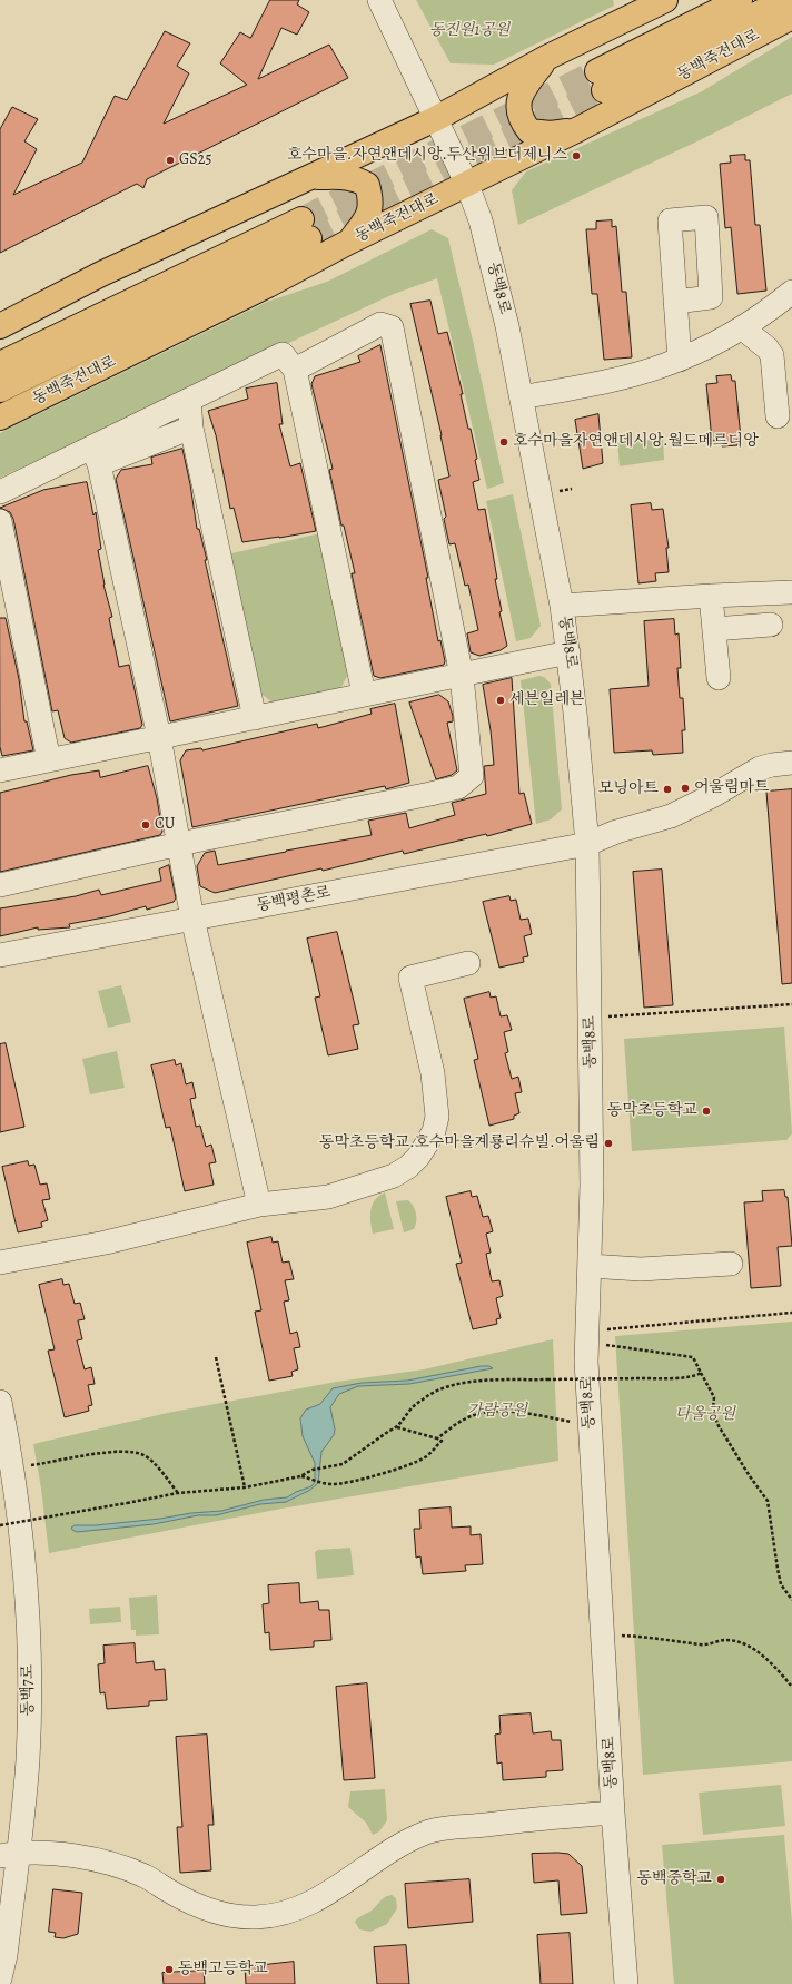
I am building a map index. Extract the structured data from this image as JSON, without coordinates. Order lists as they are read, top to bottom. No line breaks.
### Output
{"streets":{"main road":["동백죽전대로"],"street":["동백8로","동백평촌로","동백7로"]},"crossings":[["동백죽전대로","동백8로"],["동백8로","동백평촌로"]],"parks":["동진원1공원","가람공원","다올공원"],"places":["호수마을.자연앤데시앙.두산위브더제니스","GS25","호수마을자연앤데시앙.월드메르디앙","세븐일레븐","어울림마트","모닝아트","CU","동막초등학교","동막초등학교.호수마을계룡리슈빌.어울림","동백중학교","동백고등학교"]}
